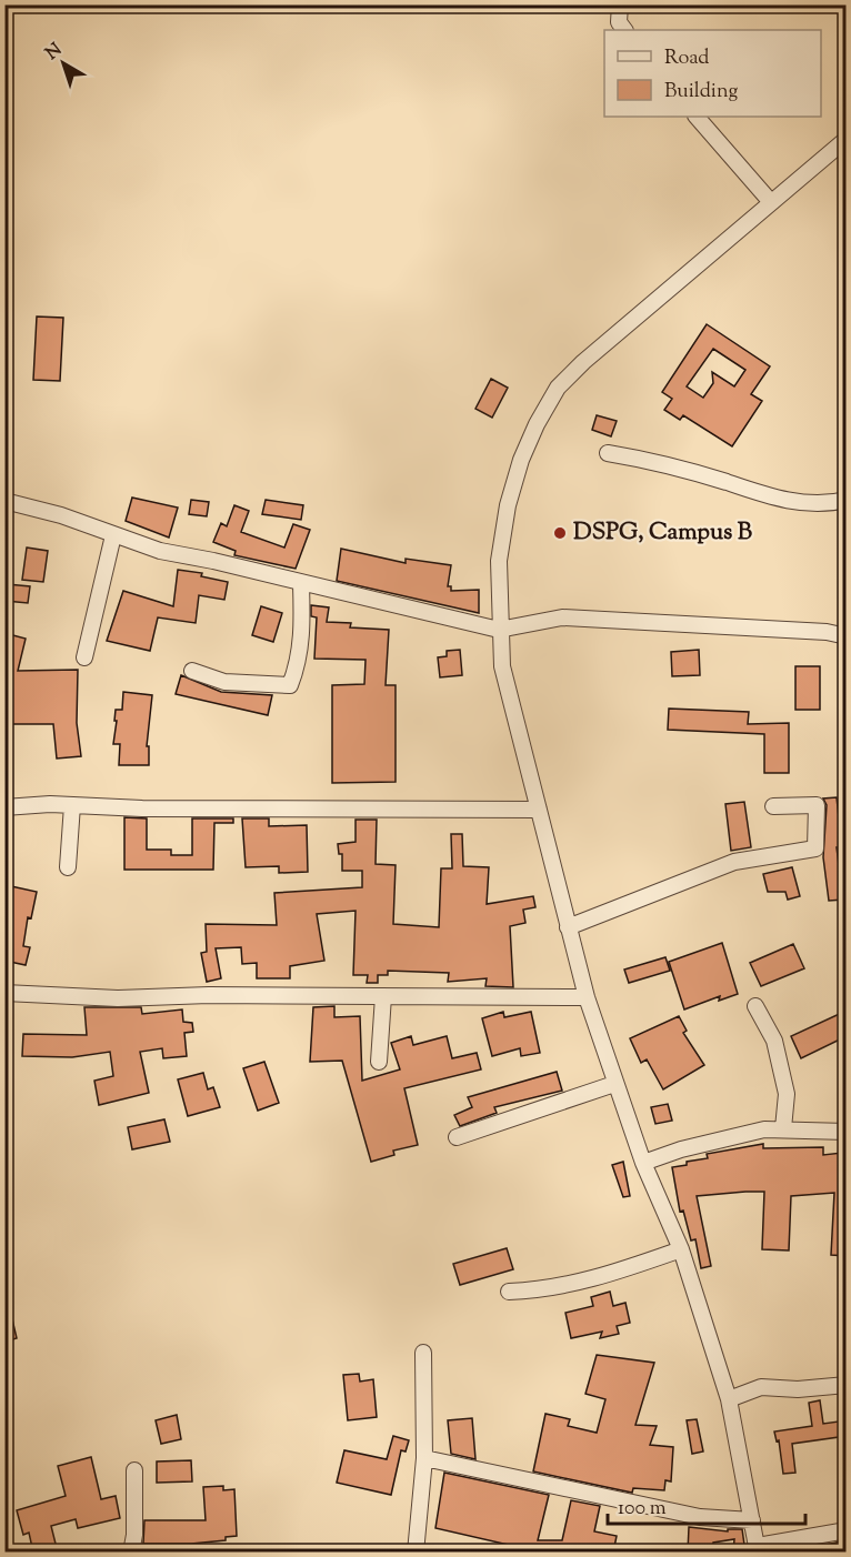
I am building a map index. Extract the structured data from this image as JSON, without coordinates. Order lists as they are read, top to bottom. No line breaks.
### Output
{"places":["DSPG, Campus B"],"legend":["Road","Building"],"scale_bar":"100 m","north":"top left"}
